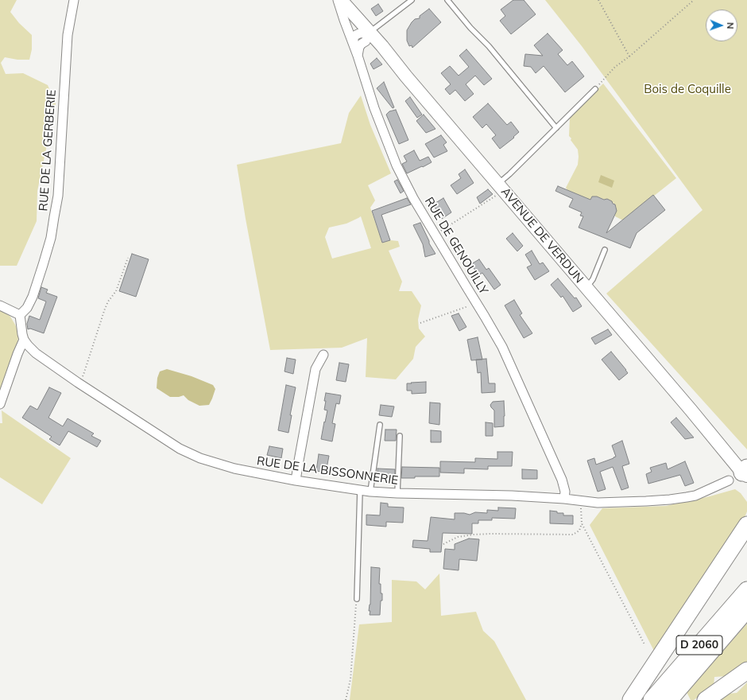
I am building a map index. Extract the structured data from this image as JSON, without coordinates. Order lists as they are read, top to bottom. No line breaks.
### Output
{"streets":{"highway":["D 2060"],"main road":["AVENUE DE VERDUN"],"street":["RUE DE LA GERBERIE","RUE DE GENOUILLY","RUE DE LA BISSONNERIE"]},"crossings":[["AVENUE DE VERDUN","RUE DE LA BISSONNERIE"],["RUE DE GENOUILLY","RUE DE LA BISSONNERIE"]],"parks":["Bois de Coquille"],"north":"right"}
